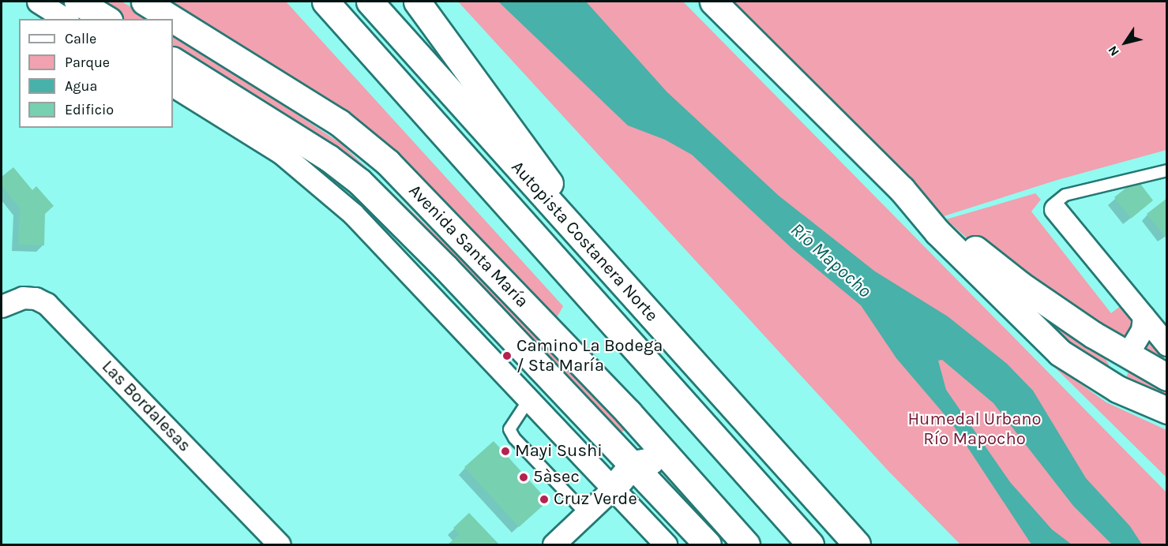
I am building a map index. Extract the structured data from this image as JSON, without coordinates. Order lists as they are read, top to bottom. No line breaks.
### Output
{"streets":{"main road":["Autopista Costanera Norte","Avenida Santa María"],"street":["Las Bordalesas"]},"water":["Río Mapocho"],"parks":["Humedal Urbano Río Mapocho"],"places":["Camino La Bodega / Sta María","Mayi Sushi","5àsec","Cruz Verde"],"legend":["Calle","Parque","Agua","Edificio"],"north":"bottom left"}
